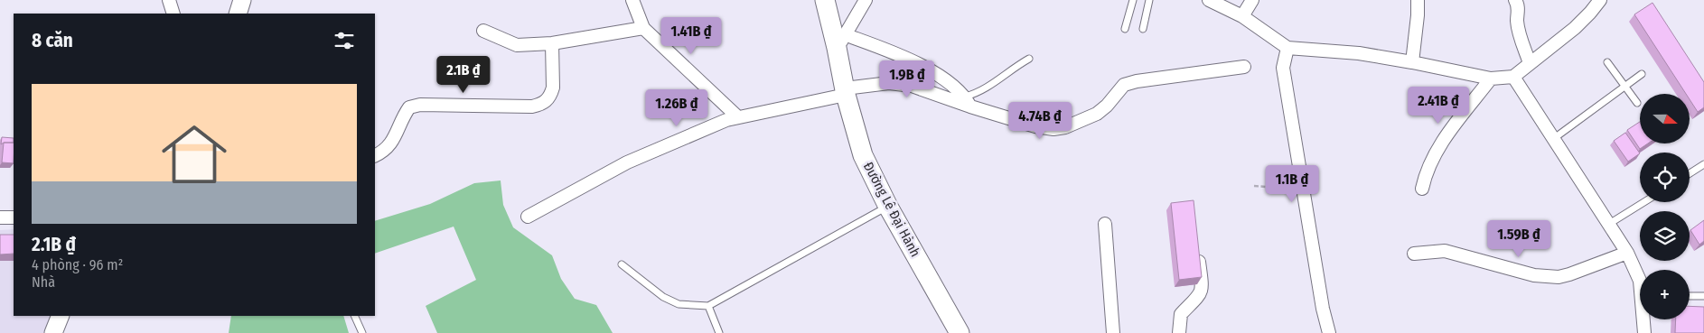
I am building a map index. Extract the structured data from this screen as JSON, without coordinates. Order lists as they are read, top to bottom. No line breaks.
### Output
{"streets":{"main road":["Đường Lê Đại Hành"]},"north":"right","page":{"heading":"8 căn","price":["1.41B ₫","2.1B ₫","1.9B ₫","2.41B ₫","1.26B ₫","4.74B ₫","1.1B ₫","1.59B ₫"],"list":[{"name":"2.1B ₫","note":"4 phòng · 96 m² · Nhà"}],"map_buttons":"+"}}
